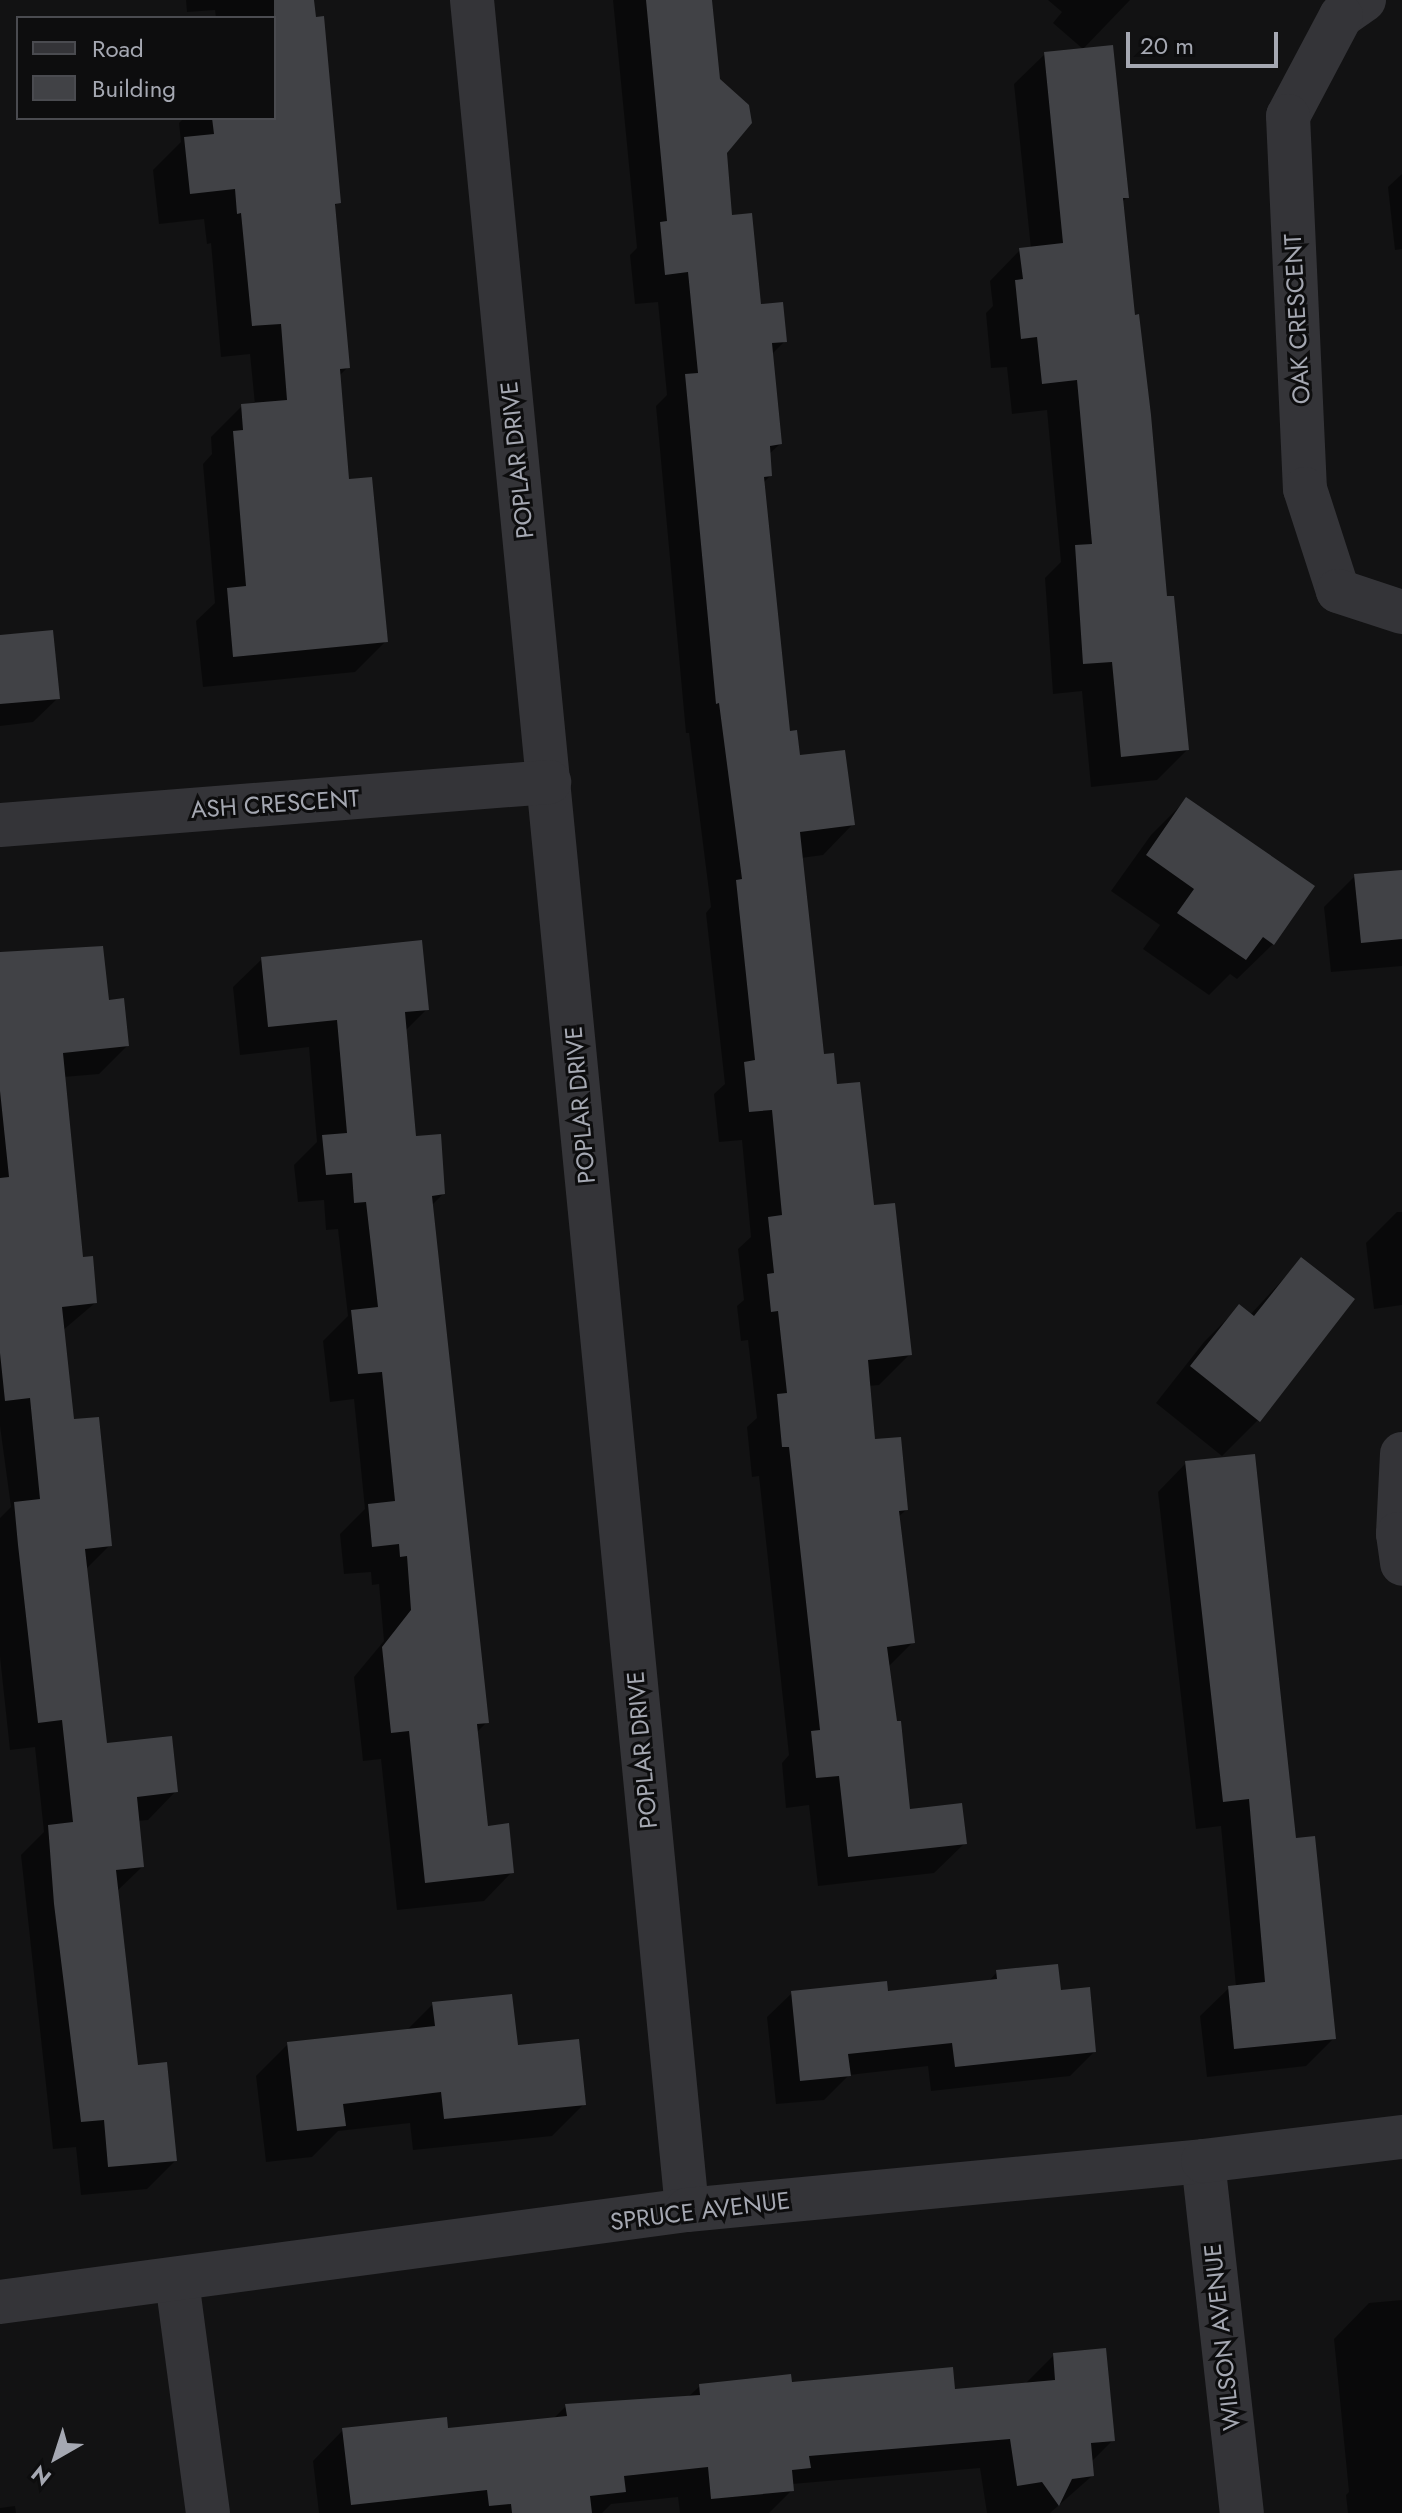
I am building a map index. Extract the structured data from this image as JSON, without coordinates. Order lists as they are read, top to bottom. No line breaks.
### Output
{"streets":{"street":["OAK CRESCENT","POPLAR DRIVE","ASH CRESCENT","SPRUCE AVENUE","WILSON AVENUE"]},"crossings":[["POPLAR DRIVE","ASH CRESCENT"],["POPLAR DRIVE","SPRUCE AVENUE"],["SPRUCE AVENUE","WILSON AVENUE"]],"legend":["Road","Building"],"scale_bar":"20 m","north":"bottom left"}
